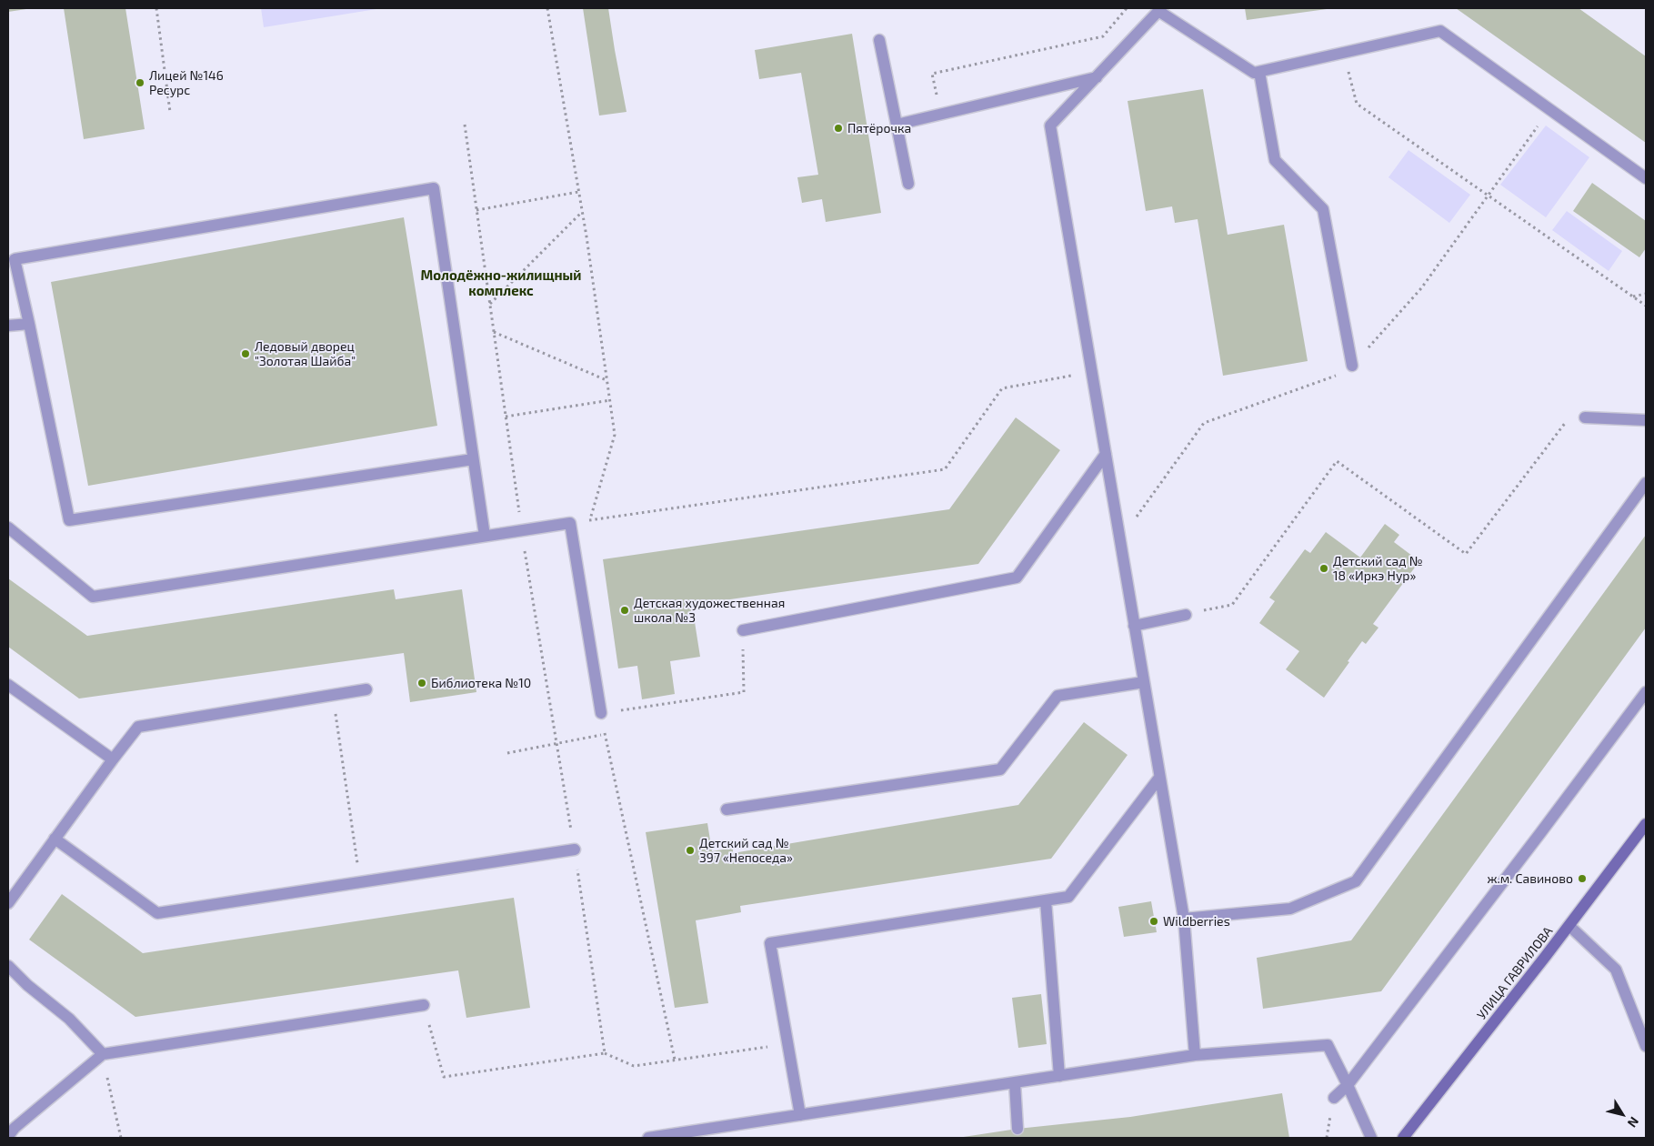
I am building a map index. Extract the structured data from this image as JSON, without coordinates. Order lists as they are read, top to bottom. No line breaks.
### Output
{"streets":{"street":["УЛИЦА ГАВРИЛОВА"]},"districts":["Молодёжно-жилищный комплекс"],"places":["Лицей №146 Ресурс","Пятёрочка","Ледовый дворец \"Золотая Шайба\"","Детский сад № 18 «Иркэ Нур»","Детская художественная школа №3","Библиотека №10","Детский сад № 397 «Непоседа»","ж.м. Савиново","Wildberries"],"north":"bottom right"}
